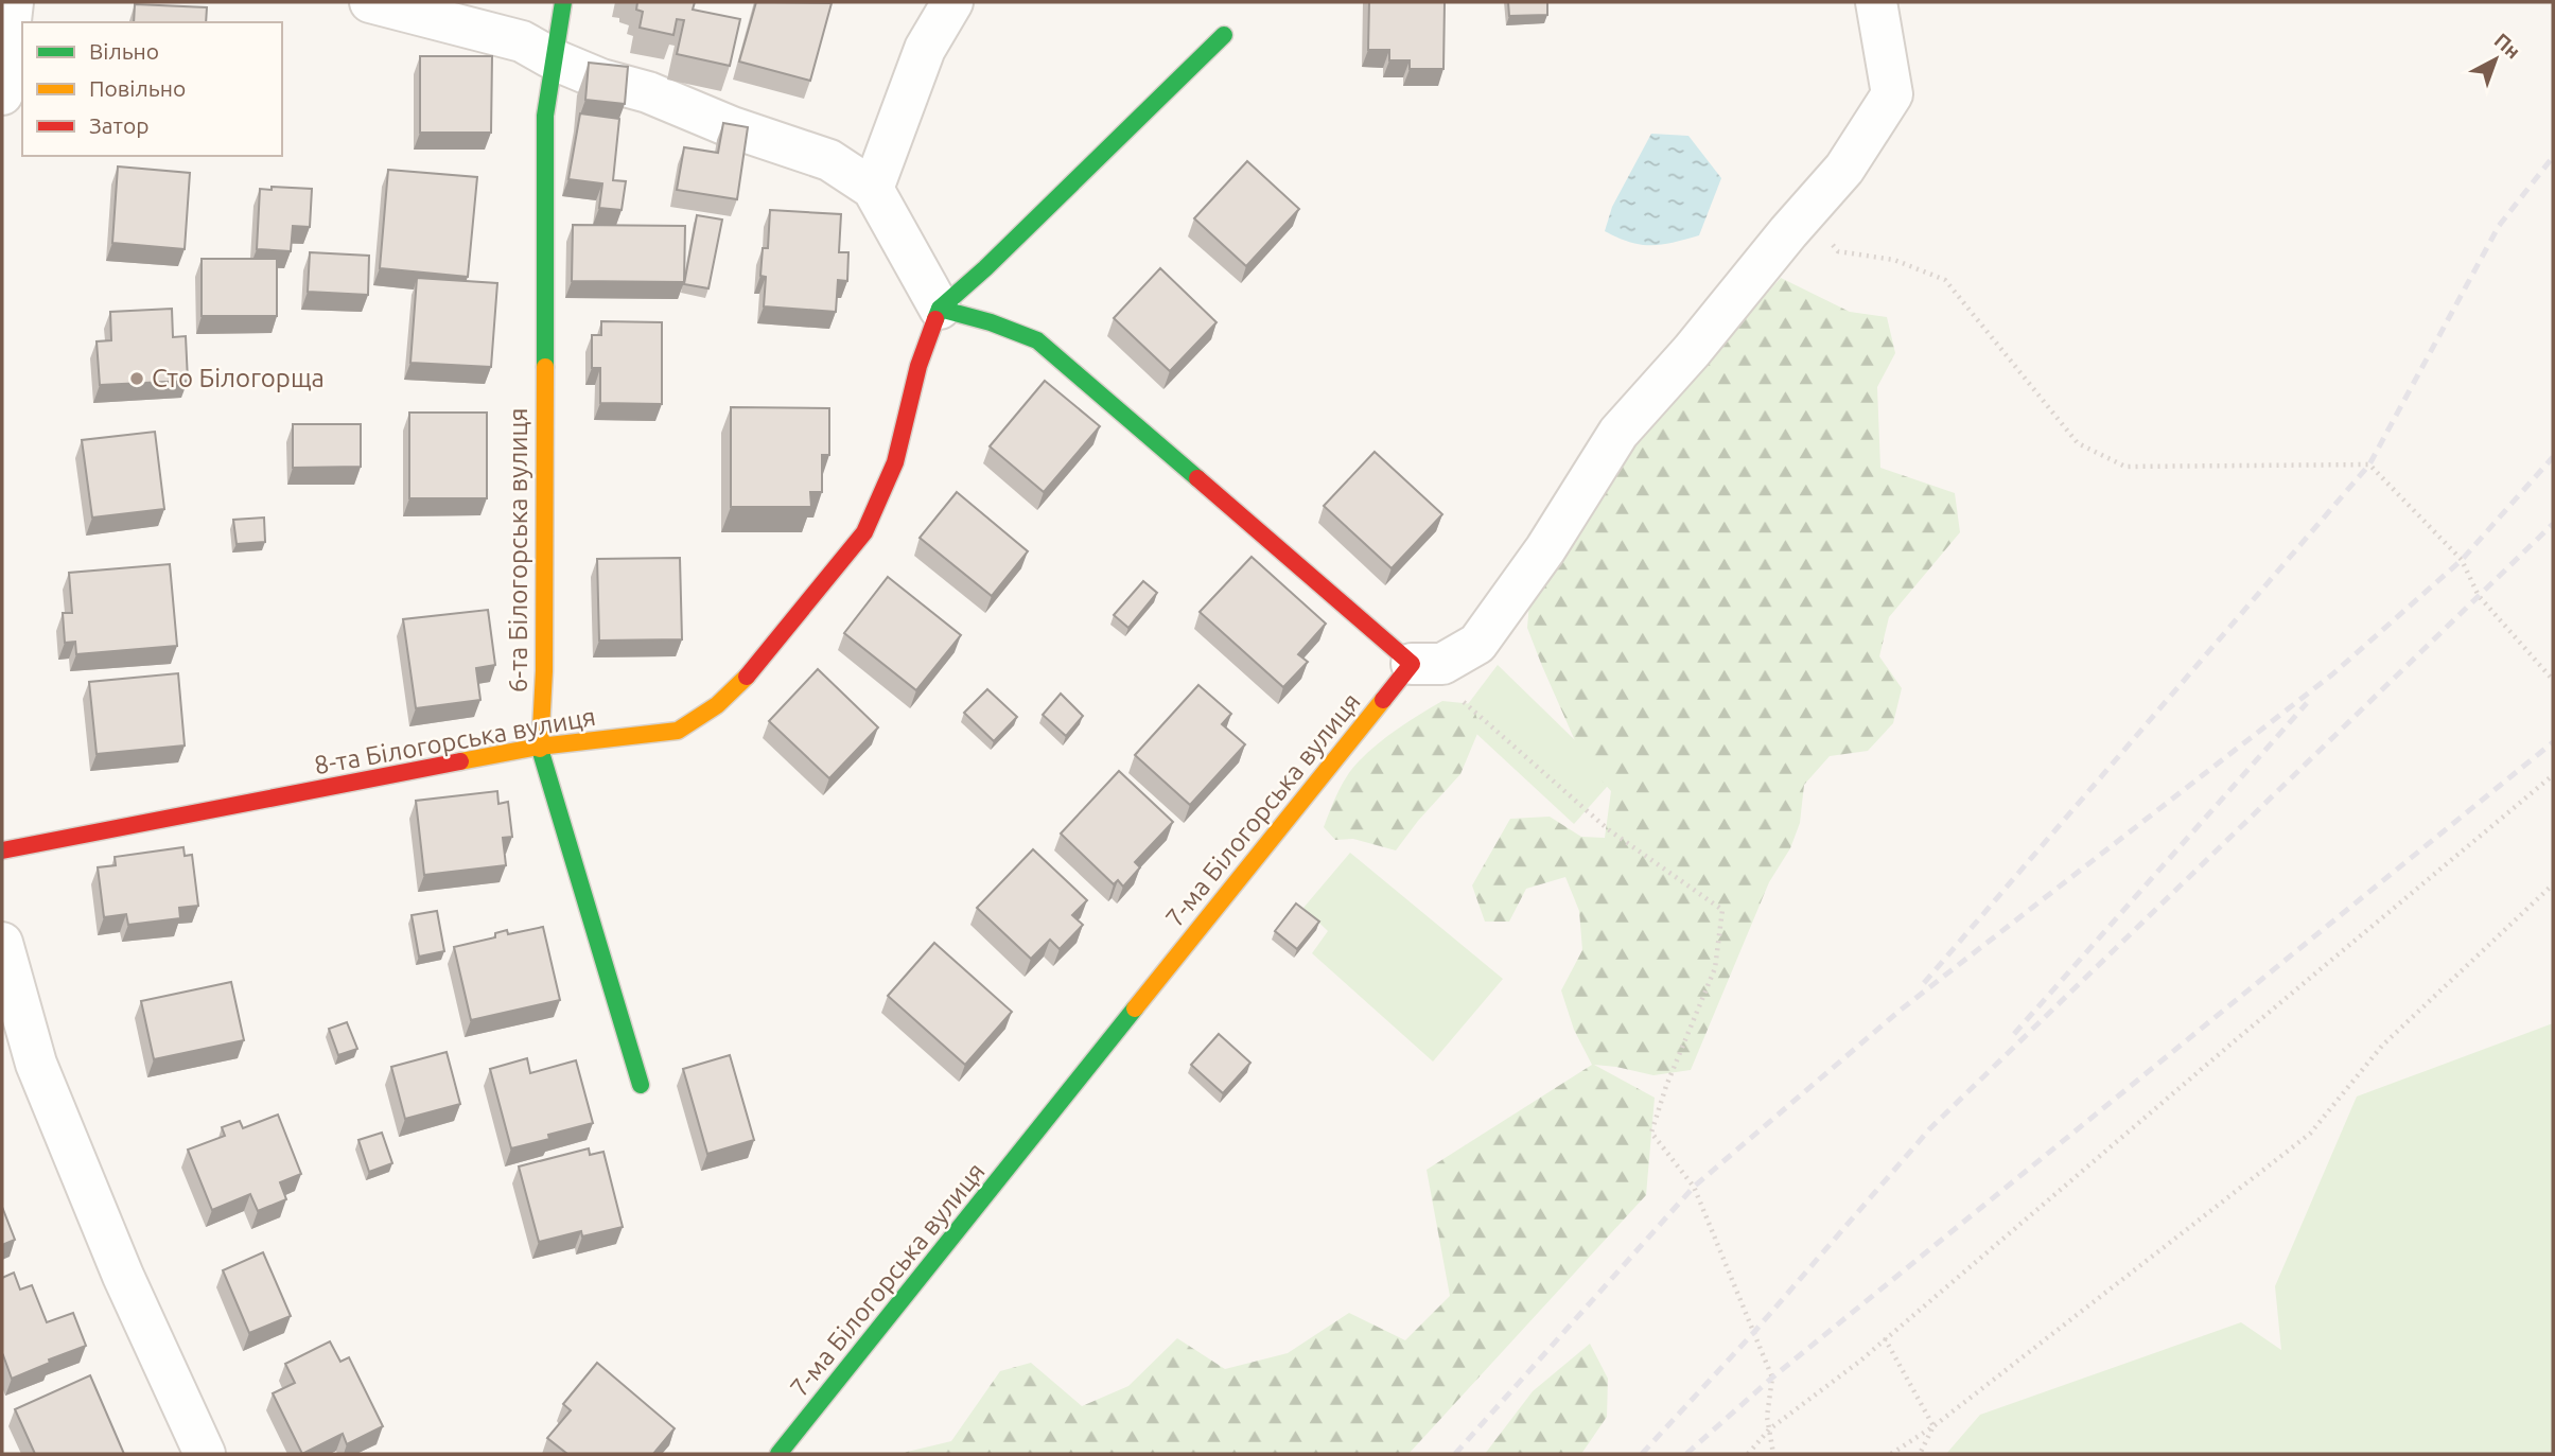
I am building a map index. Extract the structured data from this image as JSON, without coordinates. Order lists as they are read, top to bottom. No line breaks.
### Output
{"streets":{"street":["6-та Білогорська вулиця","8-та Білогорська вулиця","7-ма Білогорська вулиця"]},"crossings":[["6-та Білогорська вулиця","8-та Білогорська вулиця"]],"places":["Сто Білогорща"],"legend":["Вільно","Повільно","Затор"],"north":"top right"}
